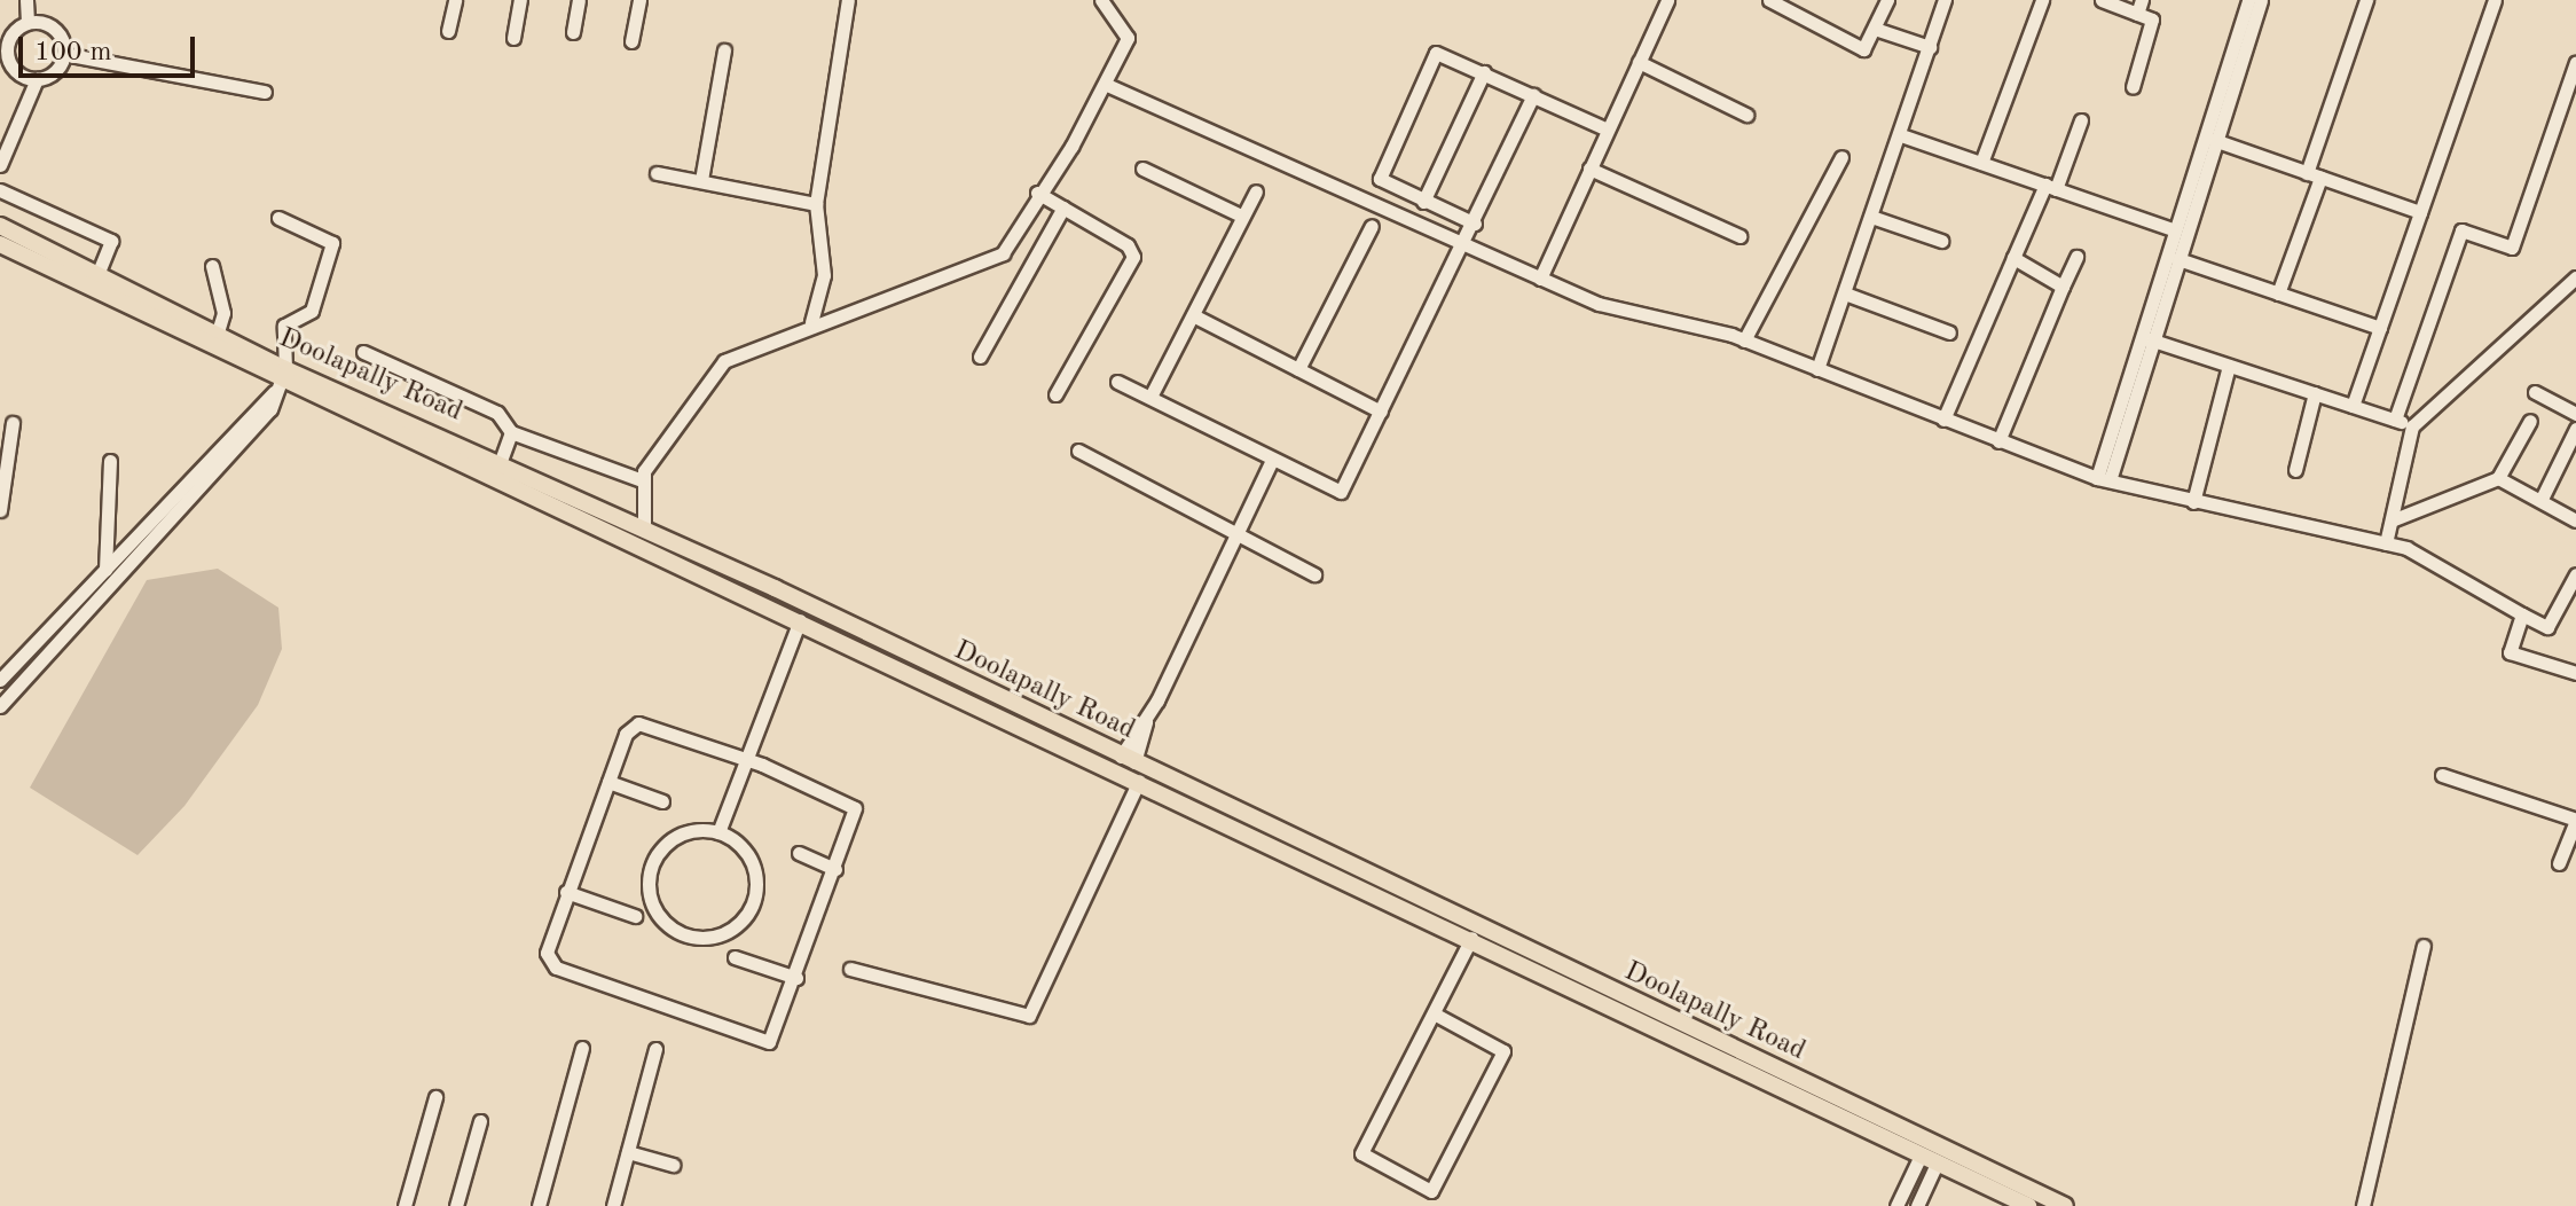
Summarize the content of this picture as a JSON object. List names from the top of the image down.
{
  "streets": {
    "main road": ["Doolapally Road"]
  },
  "scale_bar": "100 m"
}
